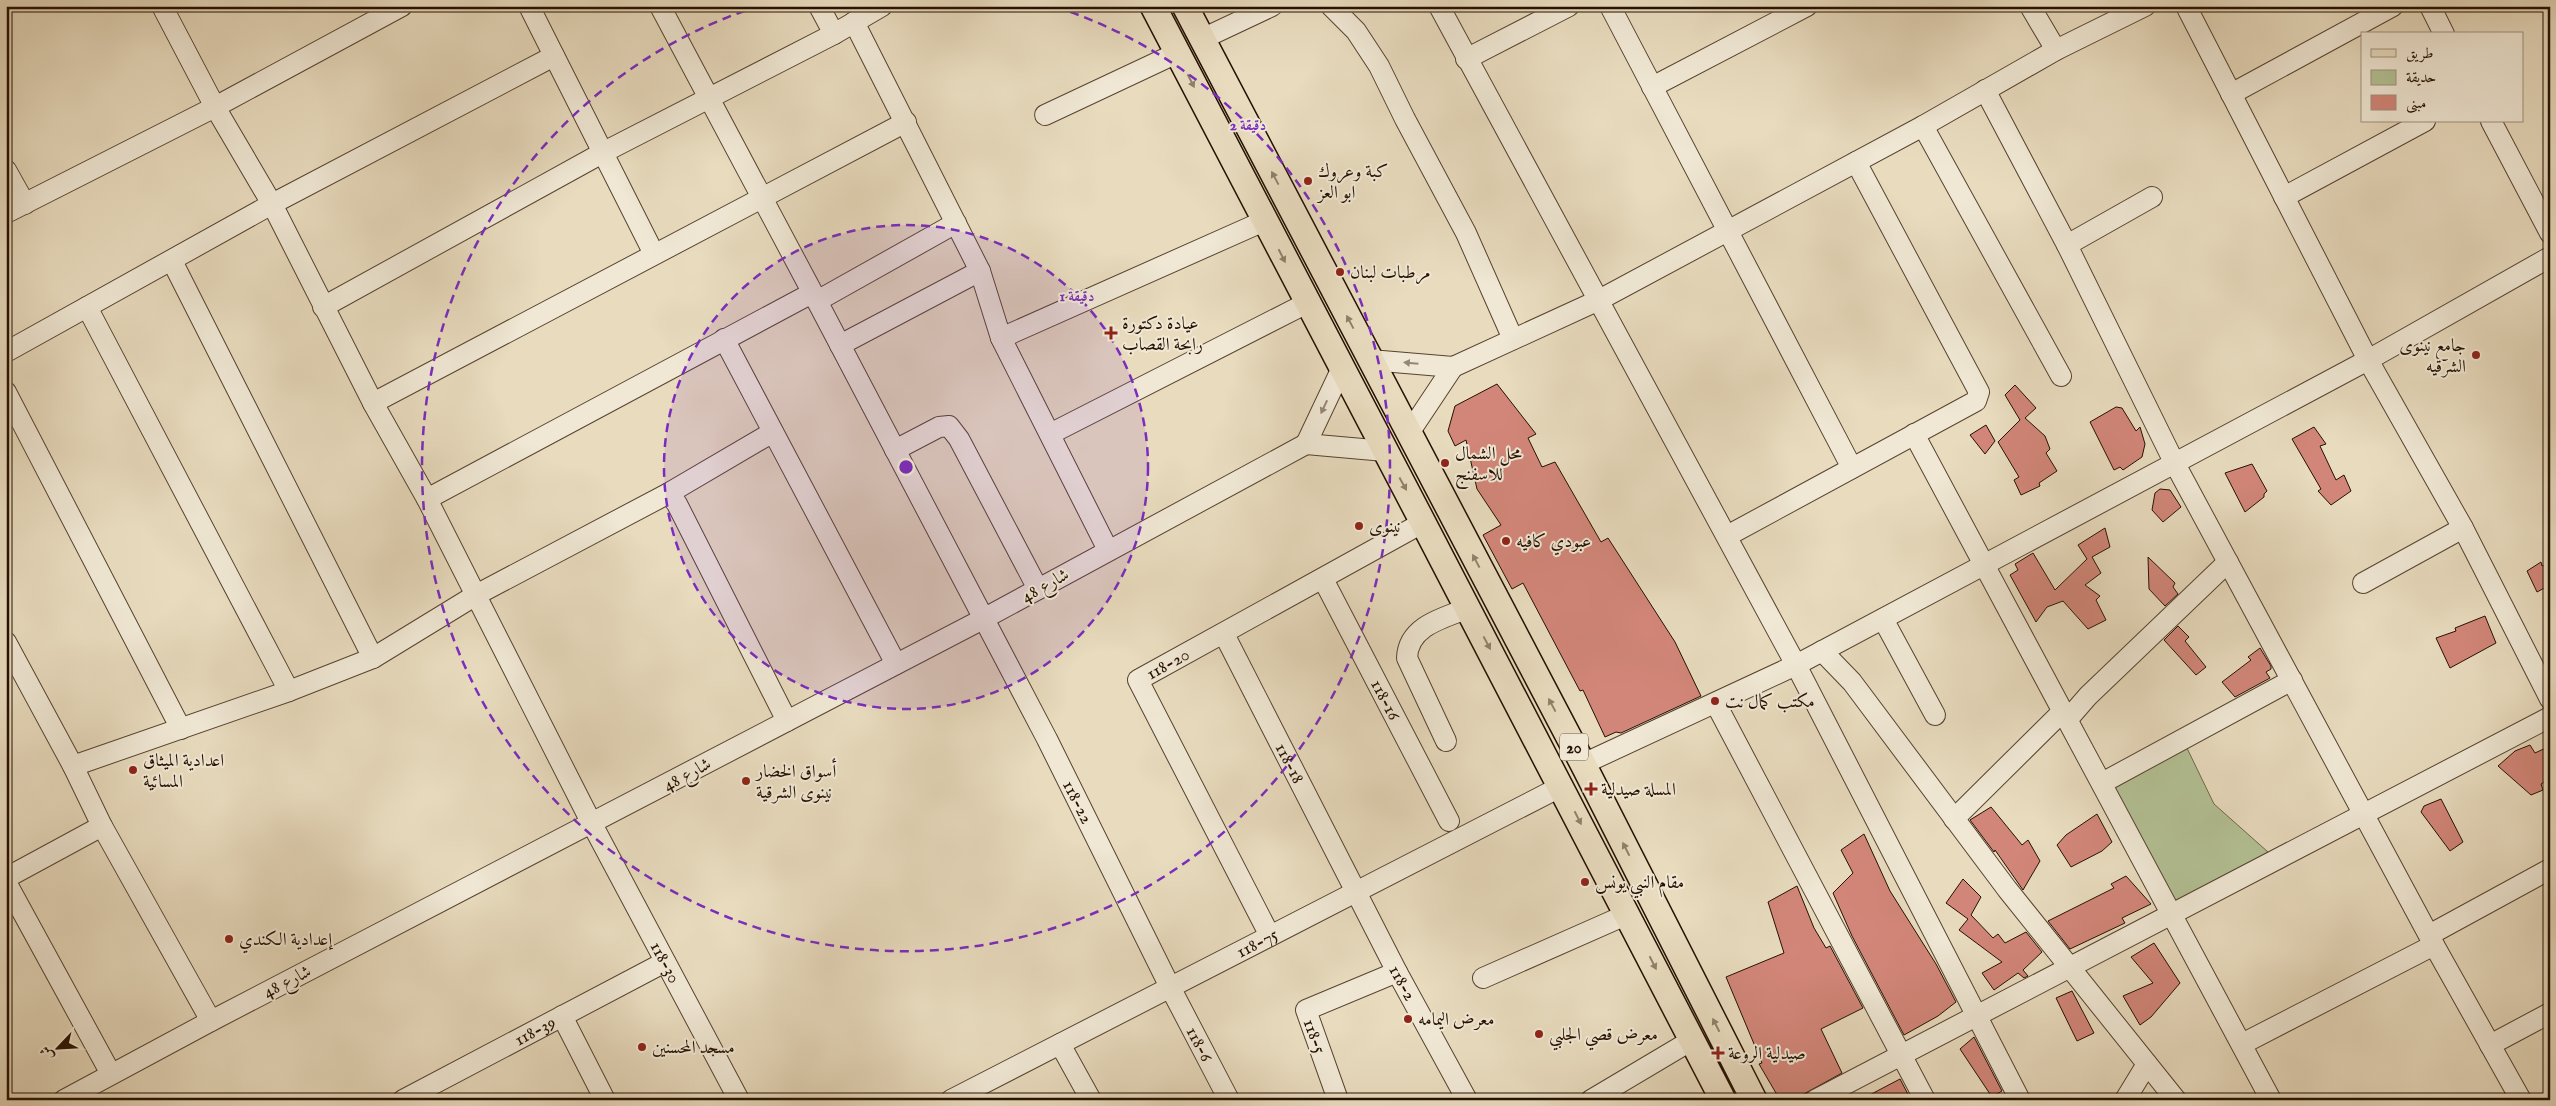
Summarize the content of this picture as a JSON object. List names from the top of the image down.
{
  "streets": {
    "main road": ["20"],
    "street": [
      "شارع 48",
      "118-20",
      "118-16",
      "118-18",
      "118-22",
      "118-75",
      "118-30",
      "118-2",
      "118-39",
      "118-5",
      "118-6"
    ]
  },
  "crossings": [
    ["شارع 48", "118-22"],
    ["شارع 48", "118-30"],
    ["118-20", "118-16"],
    ["118-20", "20"],
    ["118-20", "118-18"],
    ["118-20", "118-75"],
    ["20", "118-75"],
    ["118-18", "118-75"],
    ["118-18", "118-2"],
    ["118-22", "118-75"],
    ["118-22", "118-6"],
    ["118-75", "118-2"],
    ["118-75", "118-6"],
    ["118-30", "118-39"],
    ["118-2", "118-5"]
  ],
  "places": {
    "other": [
      "كبة وعروك ابو العز",
      "مرطبات لبنان",
      "جامع نينوى الشرقيه",
      "محل الشمال للاسفنج",
      "نينوى",
      "عبودي كافيه",
      "مكتب كمال نت",
      "اعدادية الميثاق المسائية",
      "أسواق الخضار نينوى الشرقية",
      "مقام النبي يونس",
      "إعدادية الكندي",
      "معرض اليمامه",
      "معرض قصي الجلبي",
      "مسجد المحسنين"
    ],
    "health": ["عيادة دكتورة رابحة القصاب", "المسلة صيدلية", "صيدلية الروعة"]
  },
  "legend": ["طريق", "حديقة", "مبنى"],
  "north": "bottom left",
  "rings": ["2 دقيقة", "1 دقيقة"]
}
